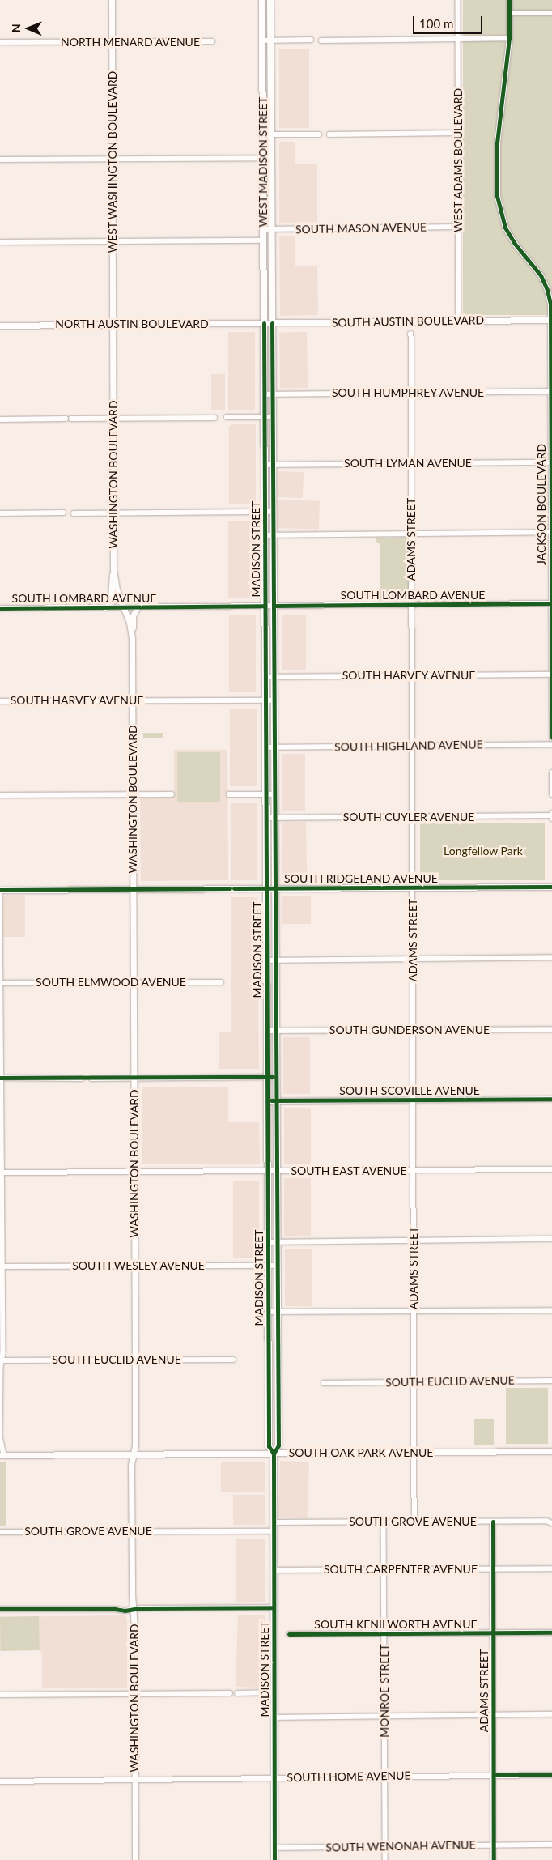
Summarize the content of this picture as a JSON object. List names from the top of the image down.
{
  "streets": {
    "main road": ["WEST MADISON STREET", "MADISON STREET"],
    "street": [
      "NORTH MENARD AVENUE",
      "WEST ADAMS BOULEVARD",
      "WEST WASHINGTON BOULEVARD",
      "SOUTH MASON AVENUE",
      "SOUTH AUSTIN BOULEVARD",
      "NORTH AUSTIN BOULEVARD",
      "SOUTH HUMPHREY AVENUE",
      "SOUTH LYMAN AVENUE",
      "WASHINGTON BOULEVARD",
      "JACKSON BOULEVARD",
      "ADAMS STREET",
      "SOUTH LOMBARD AVENUE",
      "SOUTH HARVEY AVENUE",
      "SOUTH HIGHLAND AVENUE",
      "SOUTH CUYLER AVENUE",
      "SOUTH RIDGELAND AVENUE",
      "SOUTH ELMWOOD AVENUE",
      "SOUTH GUNDERSON AVENUE",
      "SOUTH SCOVILLE AVENUE",
      "SOUTH EAST AVENUE",
      "SOUTH WESLEY AVENUE",
      "SOUTH EUCLID AVENUE",
      "SOUTH OAK PARK AVENUE",
      "SOUTH GROVE AVENUE",
      "SOUTH CARPENTER AVENUE",
      "SOUTH KENILWORTH AVENUE",
      "MONROE STREET",
      "SOUTH HOME AVENUE",
      "SOUTH WENONAH AVENUE"
    ]
  },
  "crossings": [
    ["NORTH MENARD AVENUE", "WEST WASHINGTON BOULEVARD"],
    ["WEST ADAMS BOULEVARD", "SOUTH MASON AVENUE"],
    ["WEST ADAMS BOULEVARD", "SOUTH AUSTIN BOULEVARD"],
    ["WEST WASHINGTON BOULEVARD", "NORTH AUSTIN BOULEVARD"],
    ["WEST WASHINGTON BOULEVARD", "WASHINGTON BOULEVARD"],
    ["WEST MADISON STREET", "SOUTH MASON AVENUE"],
    ["WEST MADISON STREET", "SOUTH AUSTIN BOULEVARD"],
    ["WEST MADISON STREET", "NORTH AUSTIN BOULEVARD"],
    ["WEST MADISON STREET", "MADISON STREET"],
    ["SOUTH AUSTIN BOULEVARD", "NORTH AUSTIN BOULEVARD"],
    ["SOUTH AUSTIN BOULEVARD", "JACKSON BOULEVARD"],
    ["SOUTH AUSTIN BOULEVARD", "MADISON STREET"],
    ["NORTH AUSTIN BOULEVARD", "WASHINGTON BOULEVARD"],
    ["NORTH AUSTIN BOULEVARD", "MADISON STREET"],
    ["SOUTH HUMPHREY AVENUE", "JACKSON BOULEVARD"],
    ["SOUTH HUMPHREY AVENUE", "ADAMS STREET"],
    ["SOUTH HUMPHREY AVENUE", "MADISON STREET"],
    ["SOUTH LYMAN AVENUE", "JACKSON BOULEVARD"],
    ["SOUTH LYMAN AVENUE", "ADAMS STREET"],
    ["SOUTH LYMAN AVENUE", "MADISON STREET"],
    ["WASHINGTON BOULEVARD", "SOUTH LOMBARD AVENUE"],
    ["WASHINGTON BOULEVARD", "SOUTH HARVEY AVENUE"],
    ["WASHINGTON BOULEVARD", "SOUTH RIDGELAND AVENUE"],
    ["WASHINGTON BOULEVARD", "SOUTH ELMWOOD AVENUE"],
    ["WASHINGTON BOULEVARD", "SOUTH EAST AVENUE"],
    ["WASHINGTON BOULEVARD", "SOUTH WESLEY AVENUE"],
    ["WASHINGTON BOULEVARD", "SOUTH EUCLID AVENUE"],
    ["WASHINGTON BOULEVARD", "SOUTH OAK PARK AVENUE"],
    ["WASHINGTON BOULEVARD", "SOUTH GROVE AVENUE"],
    ["WASHINGTON BOULEVARD", "SOUTH HOME AVENUE"],
    ["JACKSON BOULEVARD", "SOUTH LOMBARD AVENUE"],
    ["JACKSON BOULEVARD", "SOUTH HARVEY AVENUE"],
    ["ADAMS STREET", "SOUTH LOMBARD AVENUE"],
    ["ADAMS STREET", "SOUTH HARVEY AVENUE"],
    ["ADAMS STREET", "SOUTH HIGHLAND AVENUE"],
    ["ADAMS STREET", "SOUTH CUYLER AVENUE"],
    ["ADAMS STREET", "SOUTH RIDGELAND AVENUE"],
    ["ADAMS STREET", "SOUTH GUNDERSON AVENUE"],
    ["ADAMS STREET", "SOUTH SCOVILLE AVENUE"],
    ["ADAMS STREET", "SOUTH EAST AVENUE"],
    ["ADAMS STREET", "SOUTH EUCLID AVENUE"],
    ["ADAMS STREET", "SOUTH OAK PARK AVENUE"],
    ["ADAMS STREET", "SOUTH GROVE AVENUE"],
    ["ADAMS STREET", "SOUTH CARPENTER AVENUE"],
    ["ADAMS STREET", "SOUTH KENILWORTH AVENUE"],
    ["ADAMS STREET", "SOUTH HOME AVENUE"],
    ["ADAMS STREET", "SOUTH WENONAH AVENUE"],
    ["MADISON STREET", "SOUTH LOMBARD AVENUE"],
    ["MADISON STREET", "SOUTH HARVEY AVENUE"],
    ["MADISON STREET", "SOUTH HIGHLAND AVENUE"],
    ["MADISON STREET", "SOUTH CUYLER AVENUE"],
    ["MADISON STREET", "SOUTH RIDGELAND AVENUE"],
    ["MADISON STREET", "SOUTH GUNDERSON AVENUE"],
    ["MADISON STREET", "SOUTH SCOVILLE AVENUE"],
    ["MADISON STREET", "SOUTH EAST AVENUE"],
    ["MADISON STREET", "SOUTH WESLEY AVENUE"],
    ["MADISON STREET", "SOUTH OAK PARK AVENUE"],
    ["MADISON STREET", "SOUTH GROVE AVENUE"],
    ["MADISON STREET", "SOUTH CARPENTER AVENUE"],
    ["MADISON STREET", "SOUTH HOME AVENUE"],
    ["MADISON STREET", "SOUTH WENONAH AVENUE"],
    ["SOUTH GROVE AVENUE", "MONROE STREET"],
    ["SOUTH CARPENTER AVENUE", "MONROE STREET"],
    ["SOUTH KENILWORTH AVENUE", "MONROE STREET"],
    ["MONROE STREET", "SOUTH HOME AVENUE"],
    ["MONROE STREET", "SOUTH WENONAH AVENUE"]
  ],
  "parks": ["Longfellow Park"],
  "scale_bar": "100 m",
  "north": "left"
}
